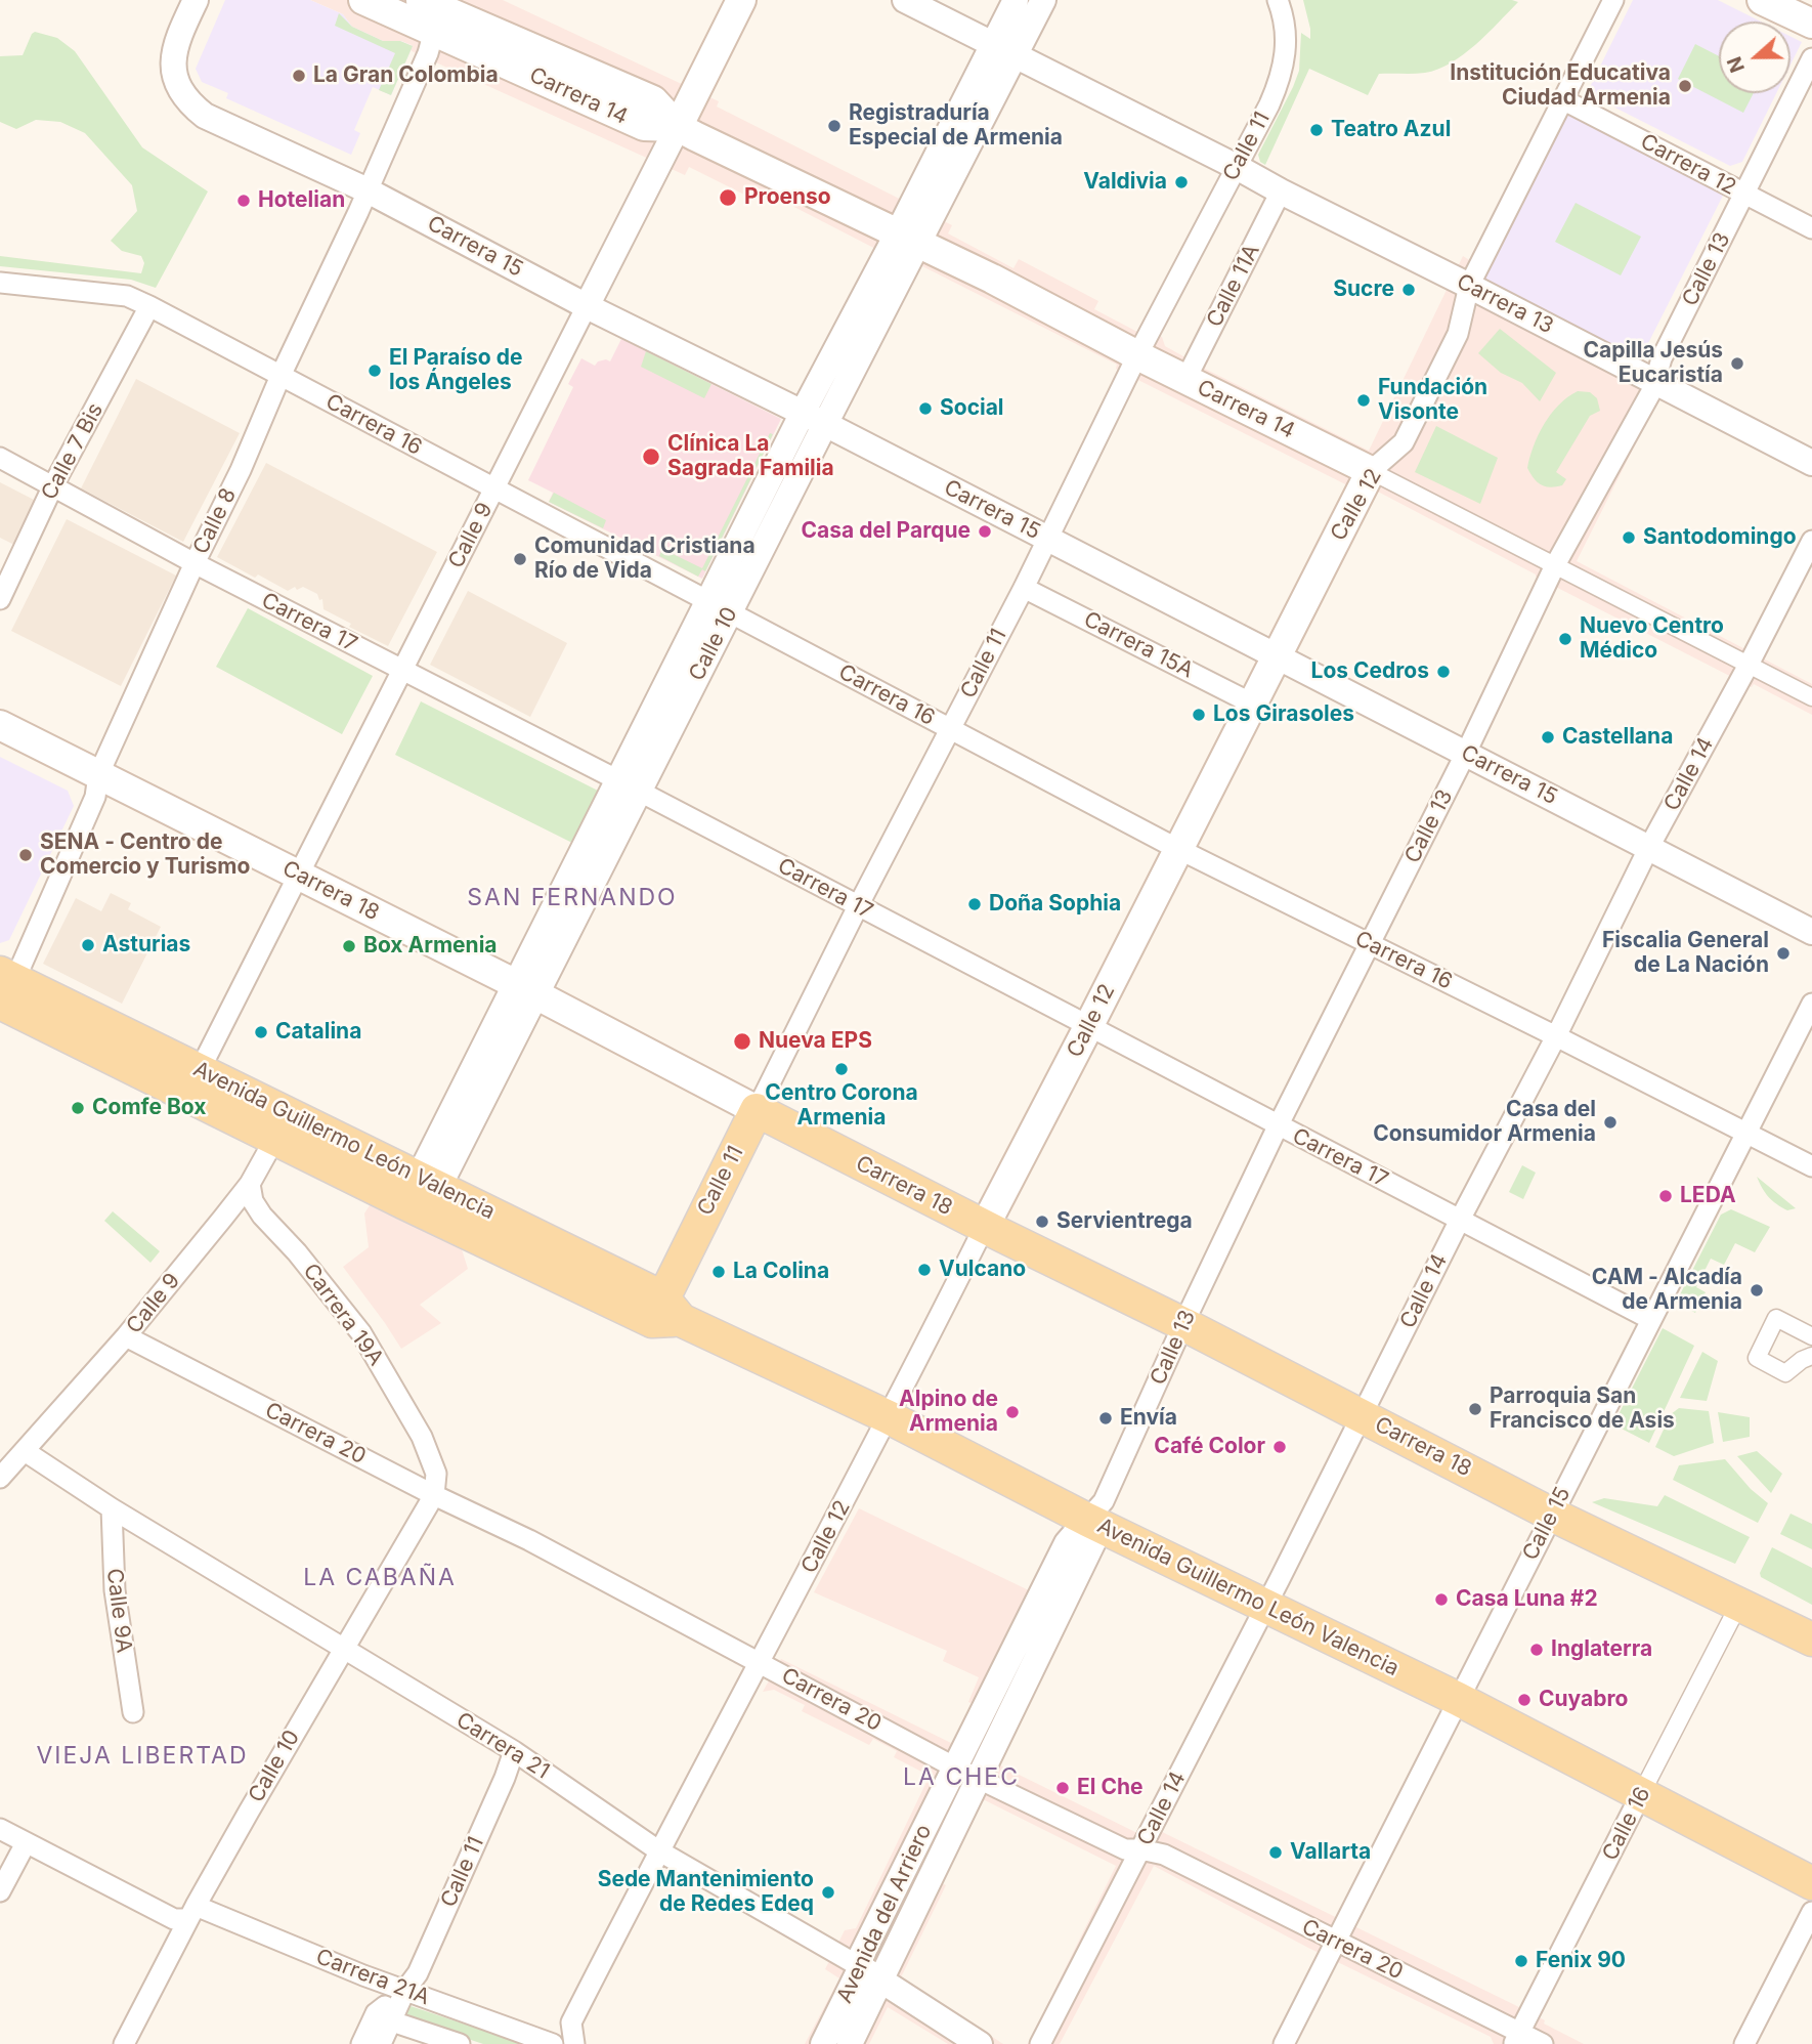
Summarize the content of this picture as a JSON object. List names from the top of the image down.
{
  "streets": {
    "main road": [
      "Carrera 14",
      "Calle 11",
      "Calle 12",
      "Calle 9",
      "Carrera 18",
      "Avenida Guillermo León Valencia"
    ],
    "street": [
      "Carrera 12",
      "Carrera 15",
      "Calle 13",
      "Calle 11A",
      "Carrera 13",
      "Carrera 16",
      "Calle 7 Bis",
      "Calle 8",
      "Carrera 17",
      "Calle 10",
      "Carrera 15A",
      "Calle 14",
      "Carrera 19A",
      "Carrera 20",
      "Calle 15",
      "Calle 9A",
      "Carrera 21",
      "Calle 16",
      "Avenida del Arriero",
      "Carrera 21A"
    ]
  },
  "crossings": [
    ["Carrera 14", "Calle 11"],
    ["Carrera 14", "Calle 13"],
    ["Carrera 14", "Calle 11A"],
    ["Carrera 14", "Calle 12"],
    ["Carrera 14", "Calle 8"],
    ["Carrera 14", "Calle 9"],
    ["Carrera 14", "Calle 10"],
    ["Carrera 14", "Calle 14"],
    ["Calle 11", "Carrera 15"],
    ["Calle 11", "Carrera 13"],
    ["Calle 11", "Carrera 16"],
    ["Calle 11", "Carrera 17"],
    ["Calle 11", "Carrera 15A"],
    ["Calle 11", "Carrera 18"],
    ["Calle 11", "Avenida Guillermo León Valencia"],
    ["Calle 11", "Carrera 21"],
    ["Calle 11", "Carrera 21A"],
    ["Carrera 12", "Calle 13"],
    ["Carrera 12", "Calle 12"],
    ["Carrera 15", "Calle 13"],
    ["Carrera 15", "Calle 12"],
    ["Carrera 15", "Calle 8"],
    ["Carrera 15", "Calle 9"],
    ["Carrera 15", "Calle 10"],
    ["Carrera 15", "Calle 14"],
    ["Calle 13", "Carrera 13"],
    ["Calle 13", "Carrera 16"],
    ["Calle 13", "Carrera 17"],
    ["Calle 13", "Carrera 18"],
    ["Calle 13", "Avenida Guillermo León Valencia"],
    ["Calle 13", "Avenida del Arriero"],
    ["Calle 11A", "Carrera 13"],
    ["Carrera 13", "Calle 12"],
    ["Carrera 13", "Calle 10"],
    ["Carrera 16", "Calle 7 Bis"],
    ["Carrera 16", "Calle 12"],
    ["Carrera 16", "Calle 8"],
    ["Carrera 16", "Calle 9"],
    ["Carrera 16", "Calle 10"],
    ["Carrera 16", "Calle 14"],
    ["Carrera 16", "Calle 15"],
    ["Calle 7 Bis", "Carrera 17"],
    ["Calle 12", "Carrera 17"],
    ["Calle 12", "Carrera 15A"],
    ["Calle 12", "Carrera 18"],
    ["Calle 12", "Avenida Guillermo León Valencia"],
    ["Calle 12", "Carrera 20"],
    ["Calle 12", "Carrera 21"],
    ["Calle 8", "Carrera 17"],
    ["Calle 8", "Carrera 18"],
    ["Calle 8", "Avenida Guillermo León Valencia"],
    ["Calle 9", "Carrera 17"],
    ["Calle 9", "Carrera 18"],
    ["Calle 9", "Avenida Guillermo León Valencia"],
    ["Calle 9", "Carrera 19A"],
    ["Calle 9", "Carrera 20"],
    ["Calle 9", "Carrera 21"],
    ["Carrera 17", "Calle 10"],
    ["Carrera 17", "Calle 14"],
    ["Carrera 17", "Calle 15"],
    ["Calle 10", "Carrera 18"],
    ["Calle 10", "Avenida Guillermo León Valencia"],
    ["Calle 10", "Carrera 19A"],
    ["Calle 10", "Carrera 20"],
    ["Calle 10", "Carrera 21"],
    ["Calle 10", "Carrera 21A"],
    ["Calle 14", "Carrera 18"],
    ["Calle 14", "Avenida Guillermo León Valencia"],
    ["Calle 14", "Carrera 20"],
    ["Carrera 18", "Calle 15"],
    ["Carrera 18", "Calle 16"],
    ["Avenida Guillermo León Valencia", "Calle 15"],
    ["Avenida Guillermo León Valencia", "Calle 16"],
    ["Avenida Guillermo León Valencia", "Avenida del Arriero"],
    ["Carrera 19A", "Carrera 20"],
    ["Carrera 20", "Calle 15"],
    ["Carrera 20", "Calle 16"],
    ["Carrera 20", "Avenida del Arriero"],
    ["Calle 9A", "Carrera 21"],
    ["Carrera 21", "Avenida del Arriero"]
  ],
  "districts": [
    "SAN FERNANDO",
    "LA CABAÑA",
    "VIEJA LIBERTAD",
    "LA CHEC"
  ],
  "places": [
    "La Gran Colombia",
    "Institución Educativa Ciudad Armenia",
    "Registraduría Especial de Armenia",
    "Teatro Azul",
    "Valdivia",
    "Proenso",
    "Hotelian",
    "Sucre",
    "Capilla Jesús Eucaristía",
    "El Paraíso de los Ángeles",
    "Fundación Visonte",
    "Social",
    "Clínica La Sagrada Familia",
    "Casa del Parque",
    "Santodomingo",
    "Comunidad Cristiana Río de Vida",
    "Nuevo Centro Médico",
    "Los Cedros",
    "Los Girasoles",
    "Castellana",
    "SENA - Centro de Comercio y Turismo",
    "Doña Sophia",
    "Asturias",
    "Box Armenia",
    "Fiscalia General de La Nación",
    "Catalina",
    "Nueva EPS",
    "Centro Corona Armenia",
    "Comfe Box",
    "Casa del Consumidor Armenia",
    "LEDA",
    "Servientrega",
    "Vulcano",
    "La Colina",
    "CAM - Alcadía de Armenia",
    "Parroquia San Francisco de Asis",
    "Alpino de Armenia",
    "Envía",
    "Café Color",
    "Casa Luna #2",
    "Inglaterra",
    "Cuyabro",
    "El Che",
    "Vallarta",
    "Sede Mantenimiento de Redes Edeq",
    "Fenix 90"
  ],
  "north": "left"
}
